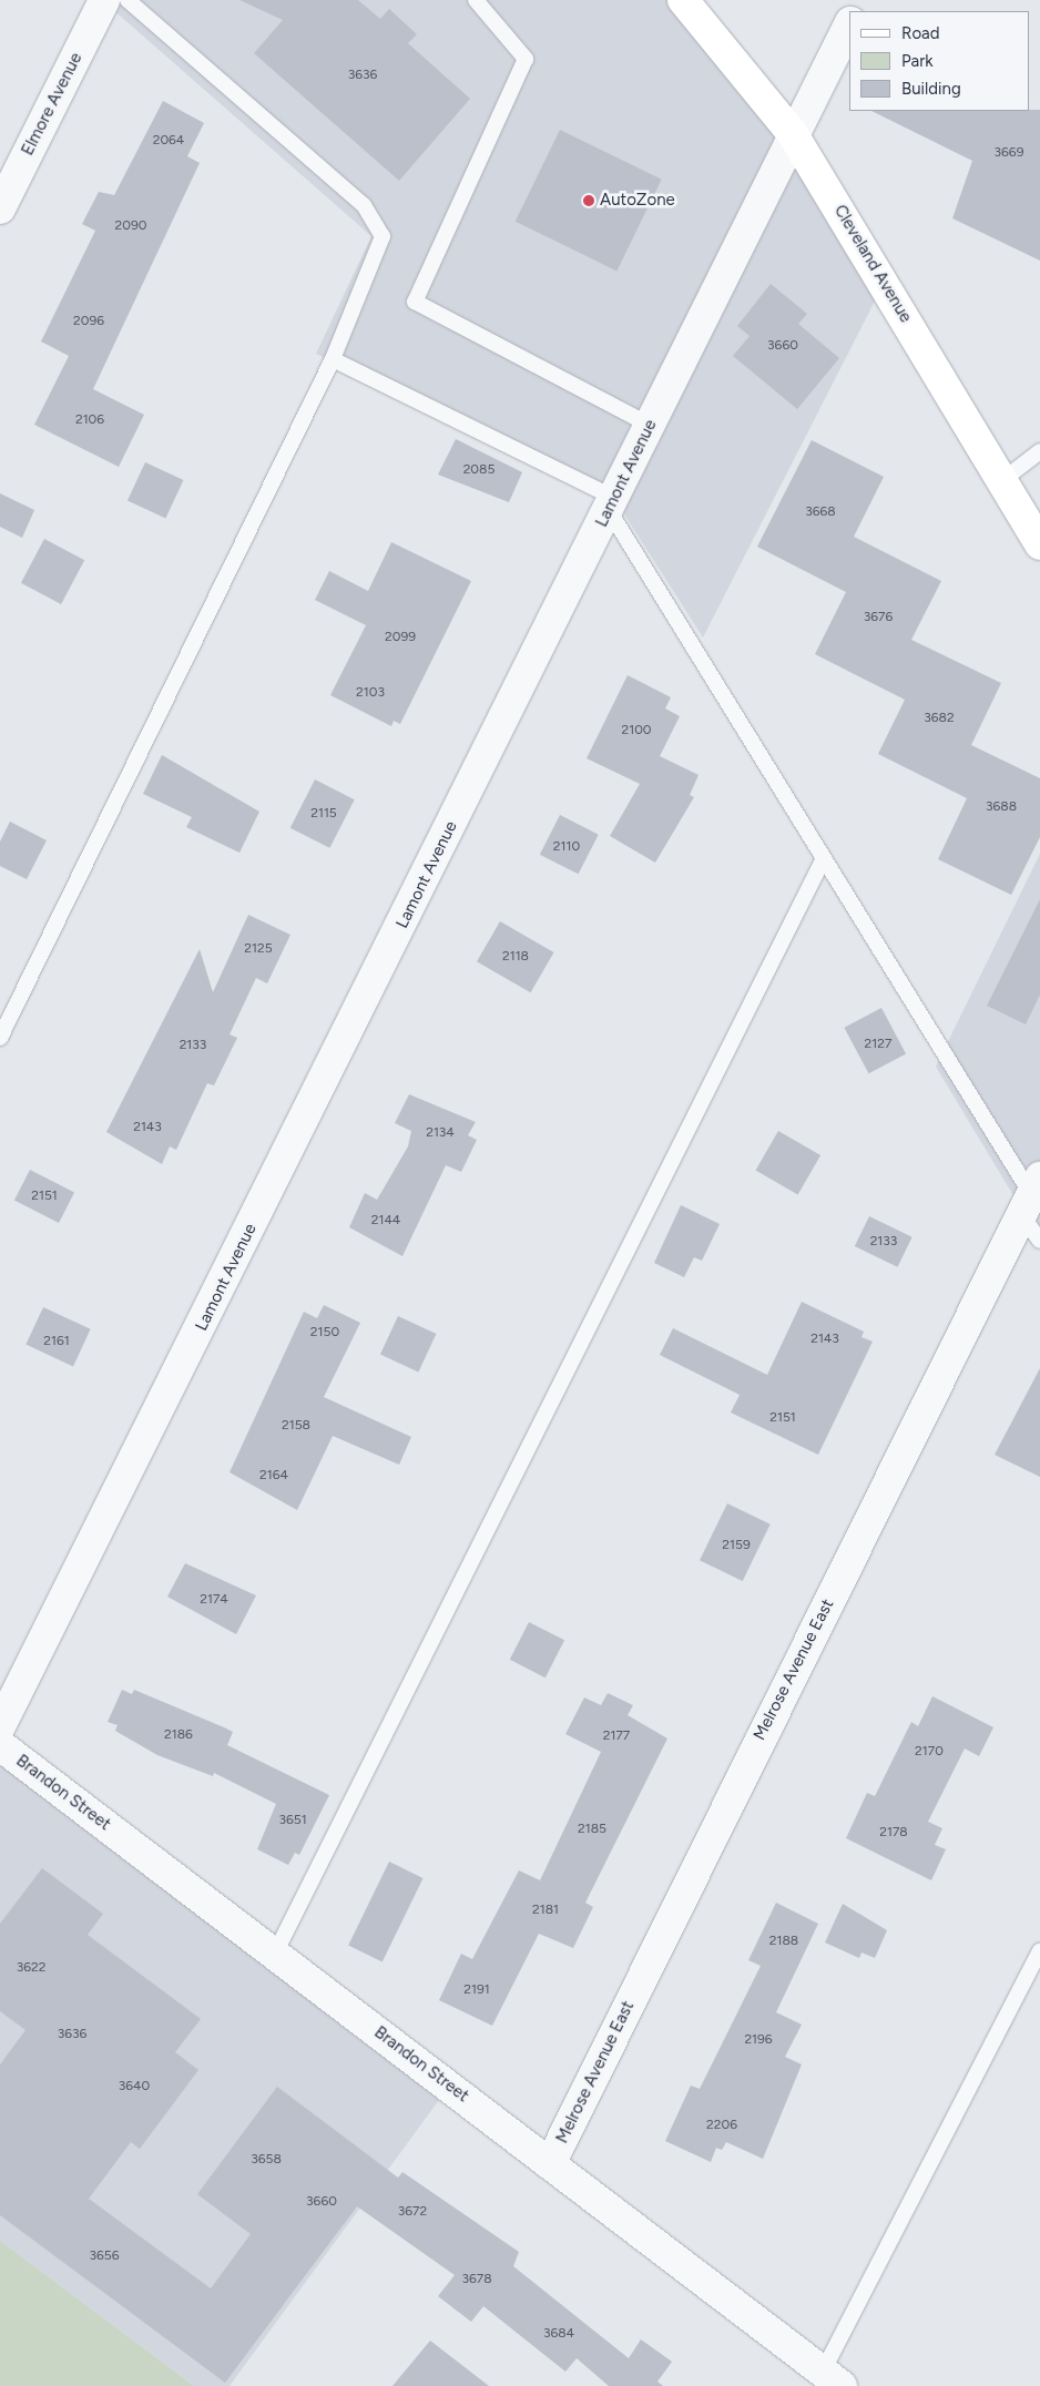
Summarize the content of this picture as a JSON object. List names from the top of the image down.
{
  "streets": {
    "main road": ["Cleveland Avenue"],
    "street": [
      "Elmore Avenue",
      "Lamont Avenue",
      "Melrose Avenue East",
      "Brandon Street"
    ]
  },
  "crossings": [
    ["Cleveland Avenue", "Lamont Avenue"],
    ["Melrose Avenue East", "Brandon Street"]
  ],
  "places": ["AutoZone"],
  "house_numbers": [
    "3636",
    "2064",
    "3669",
    "2090",
    "2096",
    "3660",
    "2106",
    "2085",
    "3668",
    "3676",
    "2099",
    "2103",
    "3682",
    "2100",
    "3688",
    "2115",
    "2110",
    "2125",
    "2118",
    "2127",
    "2133",
    "2143",
    "2134",
    "2151",
    "2144",
    "2133",
    "2150",
    "2143",
    "2161",
    "2151",
    "2158",
    "2164",
    "2159",
    "2174",
    "2186",
    "2177",
    "2170",
    "3651",
    "2185",
    "2178",
    "2181",
    "2188",
    "3622",
    "2191",
    "3636",
    "2196",
    "3640",
    "2206",
    "3658",
    "3660",
    "3672",
    "3656",
    "3678",
    "3684"
  ],
  "legend": ["Road", "Park", "Building"]
}
